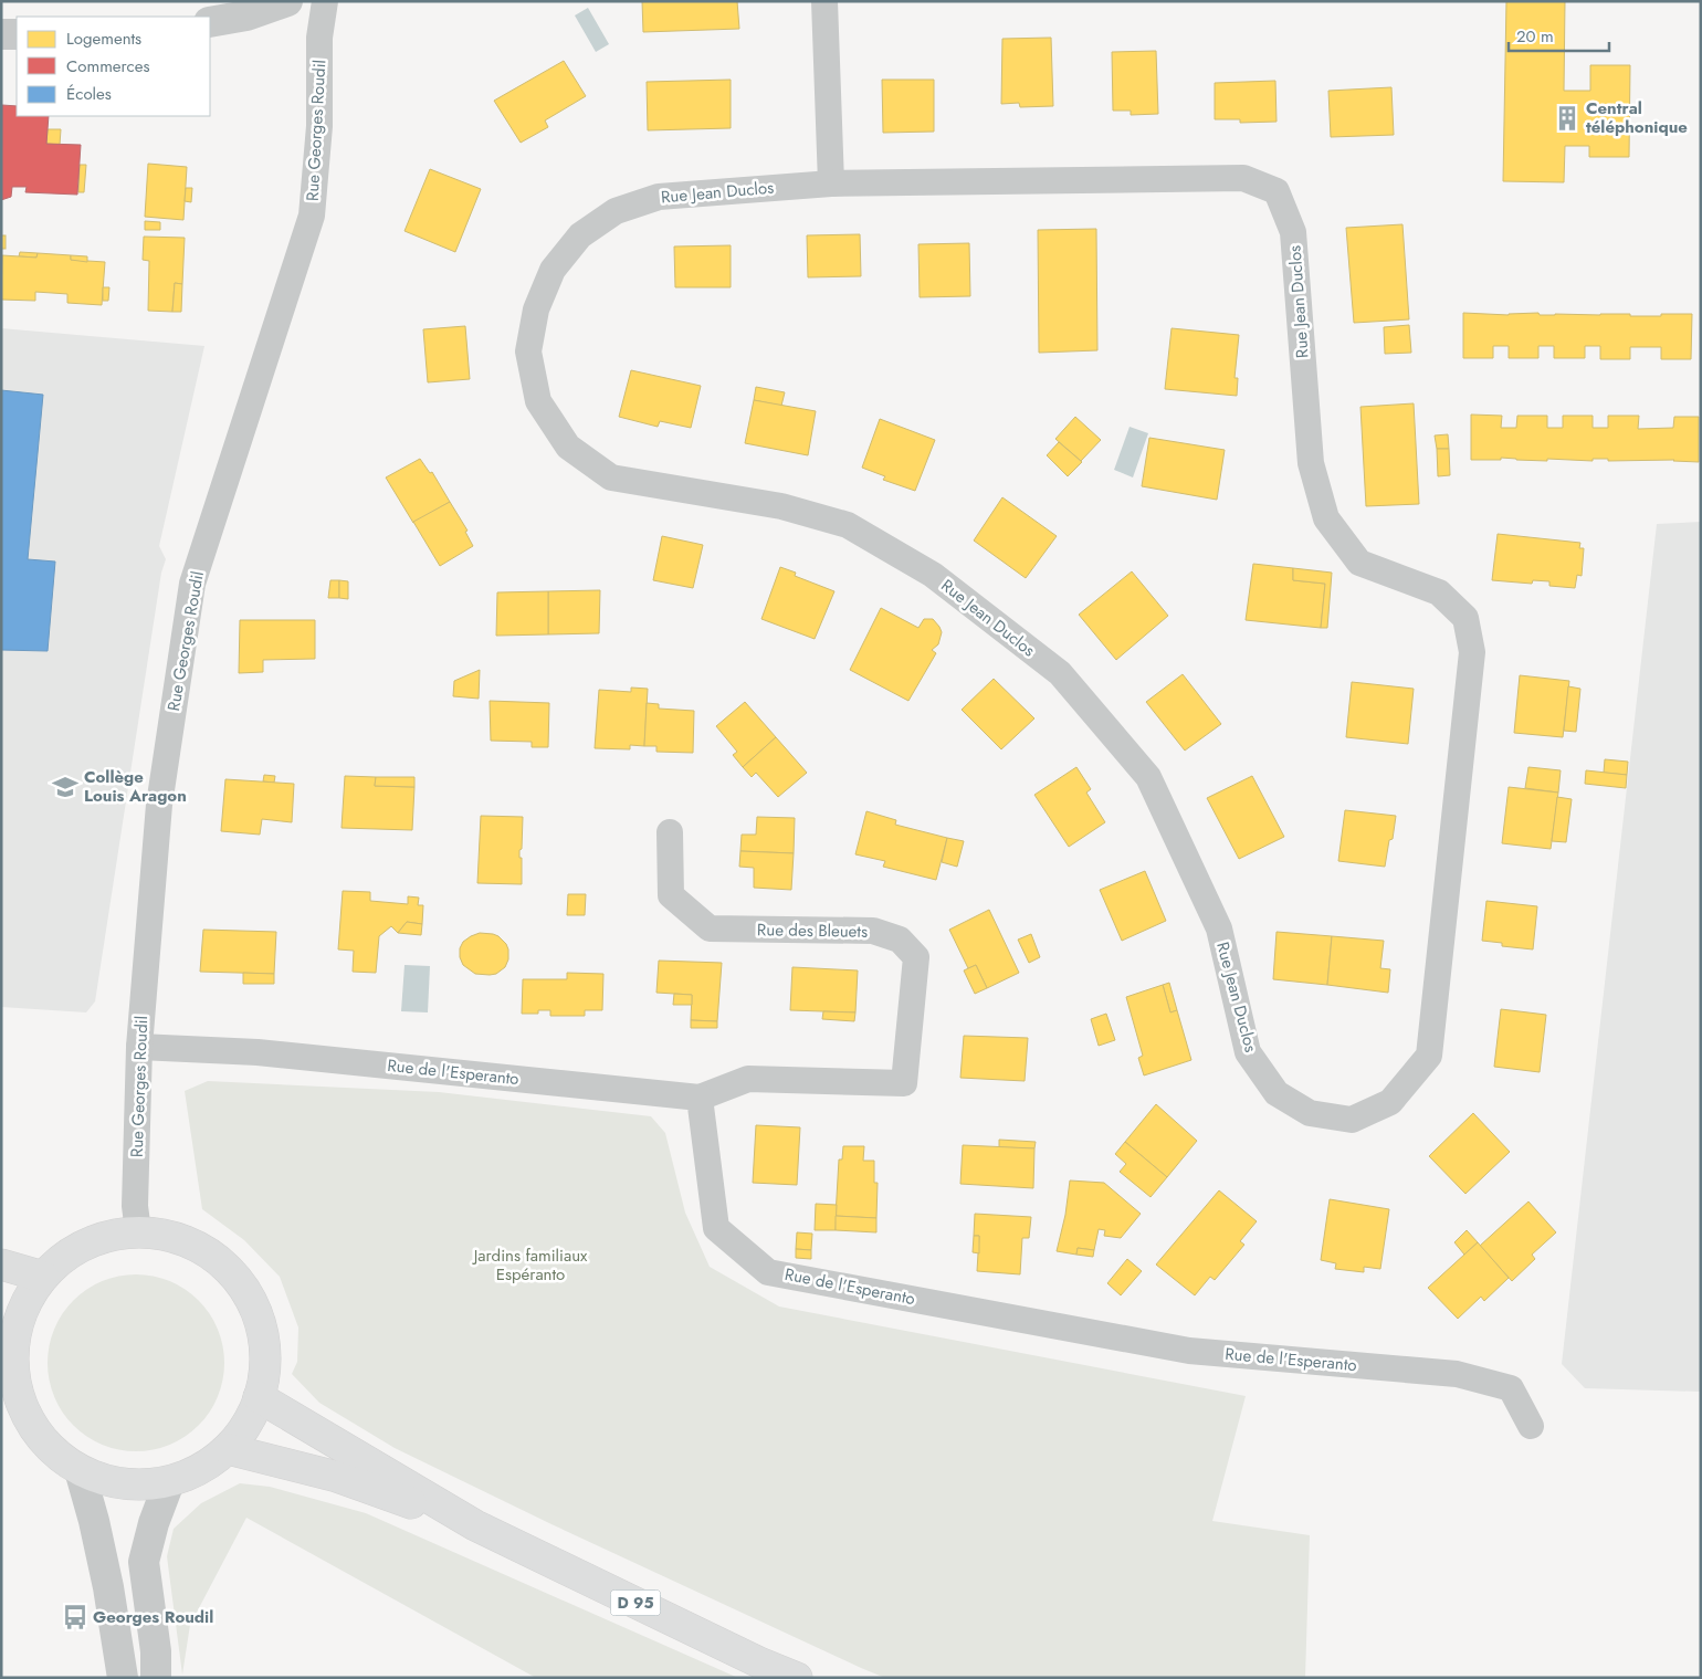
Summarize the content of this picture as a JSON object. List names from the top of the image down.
{
  "streets": {
    "main road": ["D 95"],
    "street": [
      "Rue Georges Roudil",
      "Rue Jean Duclos",
      "Rue des Bleuets",
      "Rue de l'Esperanto"
    ]
  },
  "crossings": [
    ["Rue Georges Roudil", "Rue de l'Esperanto"],
    ["Rue des Bleuets", "Rue de l'Esperanto"]
  ],
  "parks": ["Jardins familiaux Espéranto"],
  "places": {
    "building": ["Central téléphonique"],
    "school or university": ["Collège Louis Aragon"],
    "bus stop": ["Georges Roudil"]
  },
  "legend": ["Logements", "Commerces", "Écoles"],
  "scale_bar": "20 m"
}
